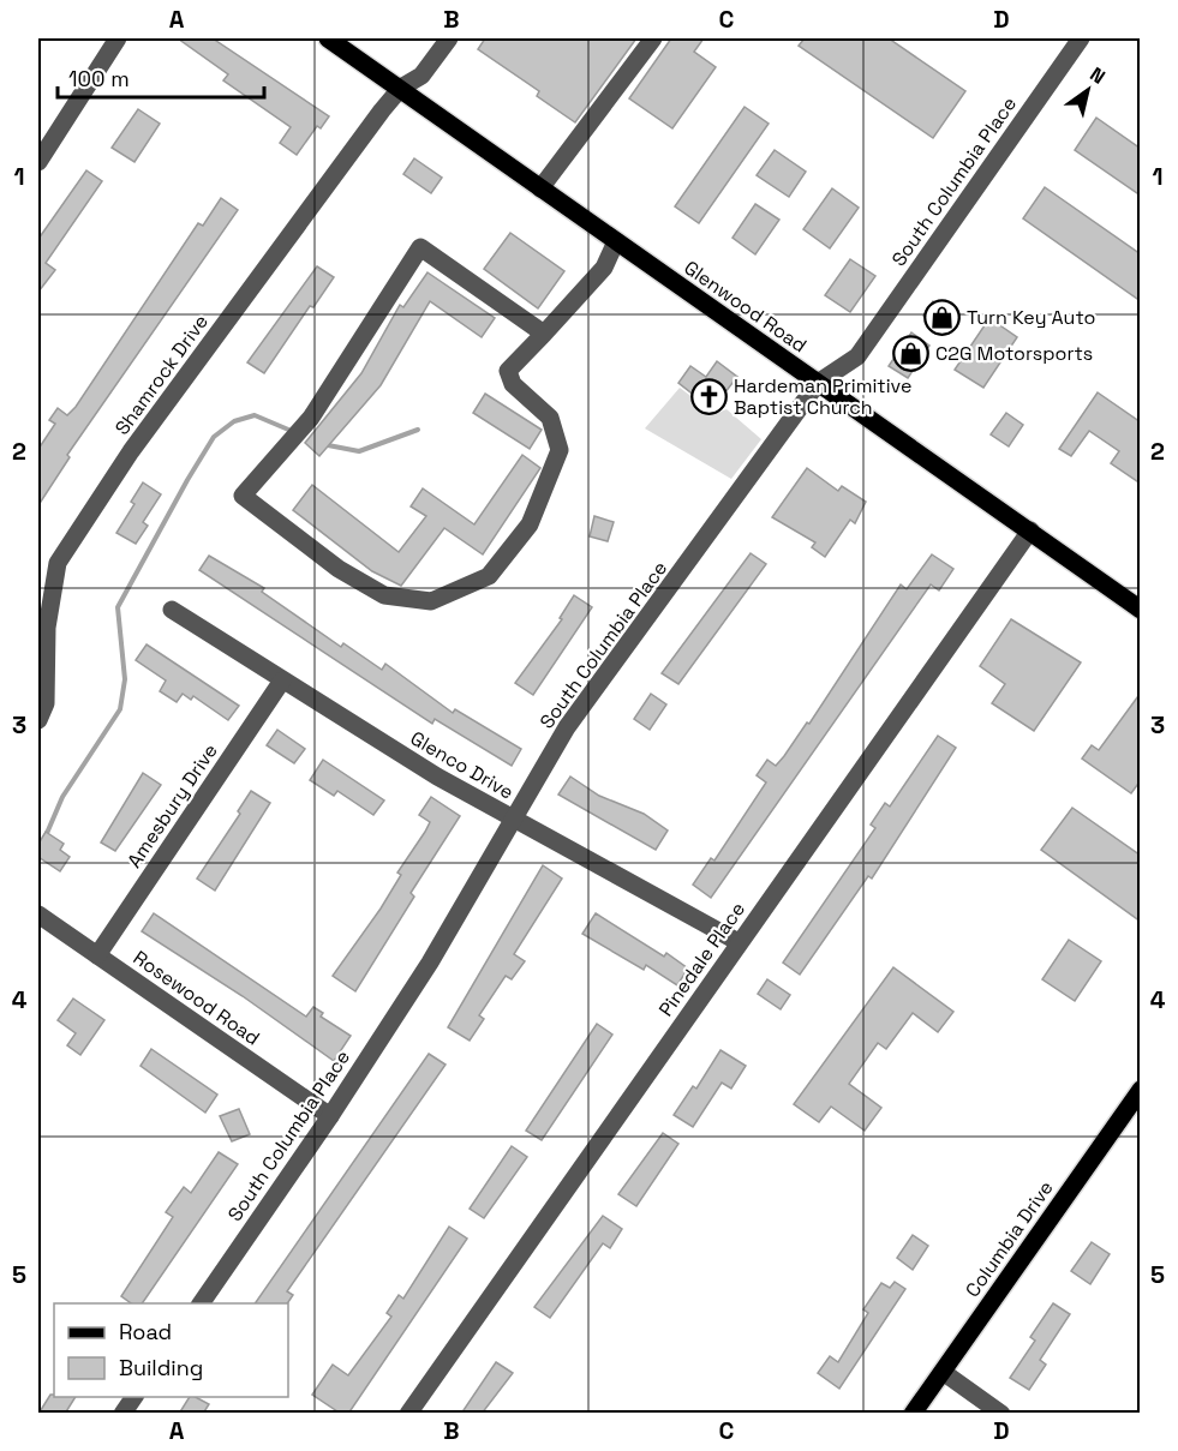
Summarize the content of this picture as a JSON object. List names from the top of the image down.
{
  "streets": {
    "main road": ["Glenwood Road", "Columbia Drive"],
    "street": [
      "South Columbia Place",
      "Shamrock Drive",
      "Glenco Drive",
      "Amesbury Drive",
      "Pinedale Place",
      "Rosewood Road"
    ]
  },
  "crossings": [
    ["South Columbia Place", "Glenwood Road"],
    ["South Columbia Place", "Glenco Drive"],
    ["South Columbia Place", "Rosewood Road"],
    ["Glenwood Road", "Shamrock Drive"],
    ["Glenwood Road", "Pinedale Place"],
    ["Glenco Drive", "Amesbury Drive"],
    ["Glenco Drive", "Pinedale Place"],
    ["Amesbury Drive", "Rosewood Road"]
  ],
  "places": {
    "shop": ["Turn Key Auto", "C2G Motorsports"],
    "church": ["Hardeman Primitive Baptist Church"]
  },
  "legend": ["Road", "Building"],
  "scale_bar": "100 m",
  "north": "top right",
  "grid": {
    "columns": [
      "A",
      "B",
      "C",
      "D"
    ],
    "rows": [
      "1",
      "2",
      "3",
      "4",
      "5"
    ]
  }
}
